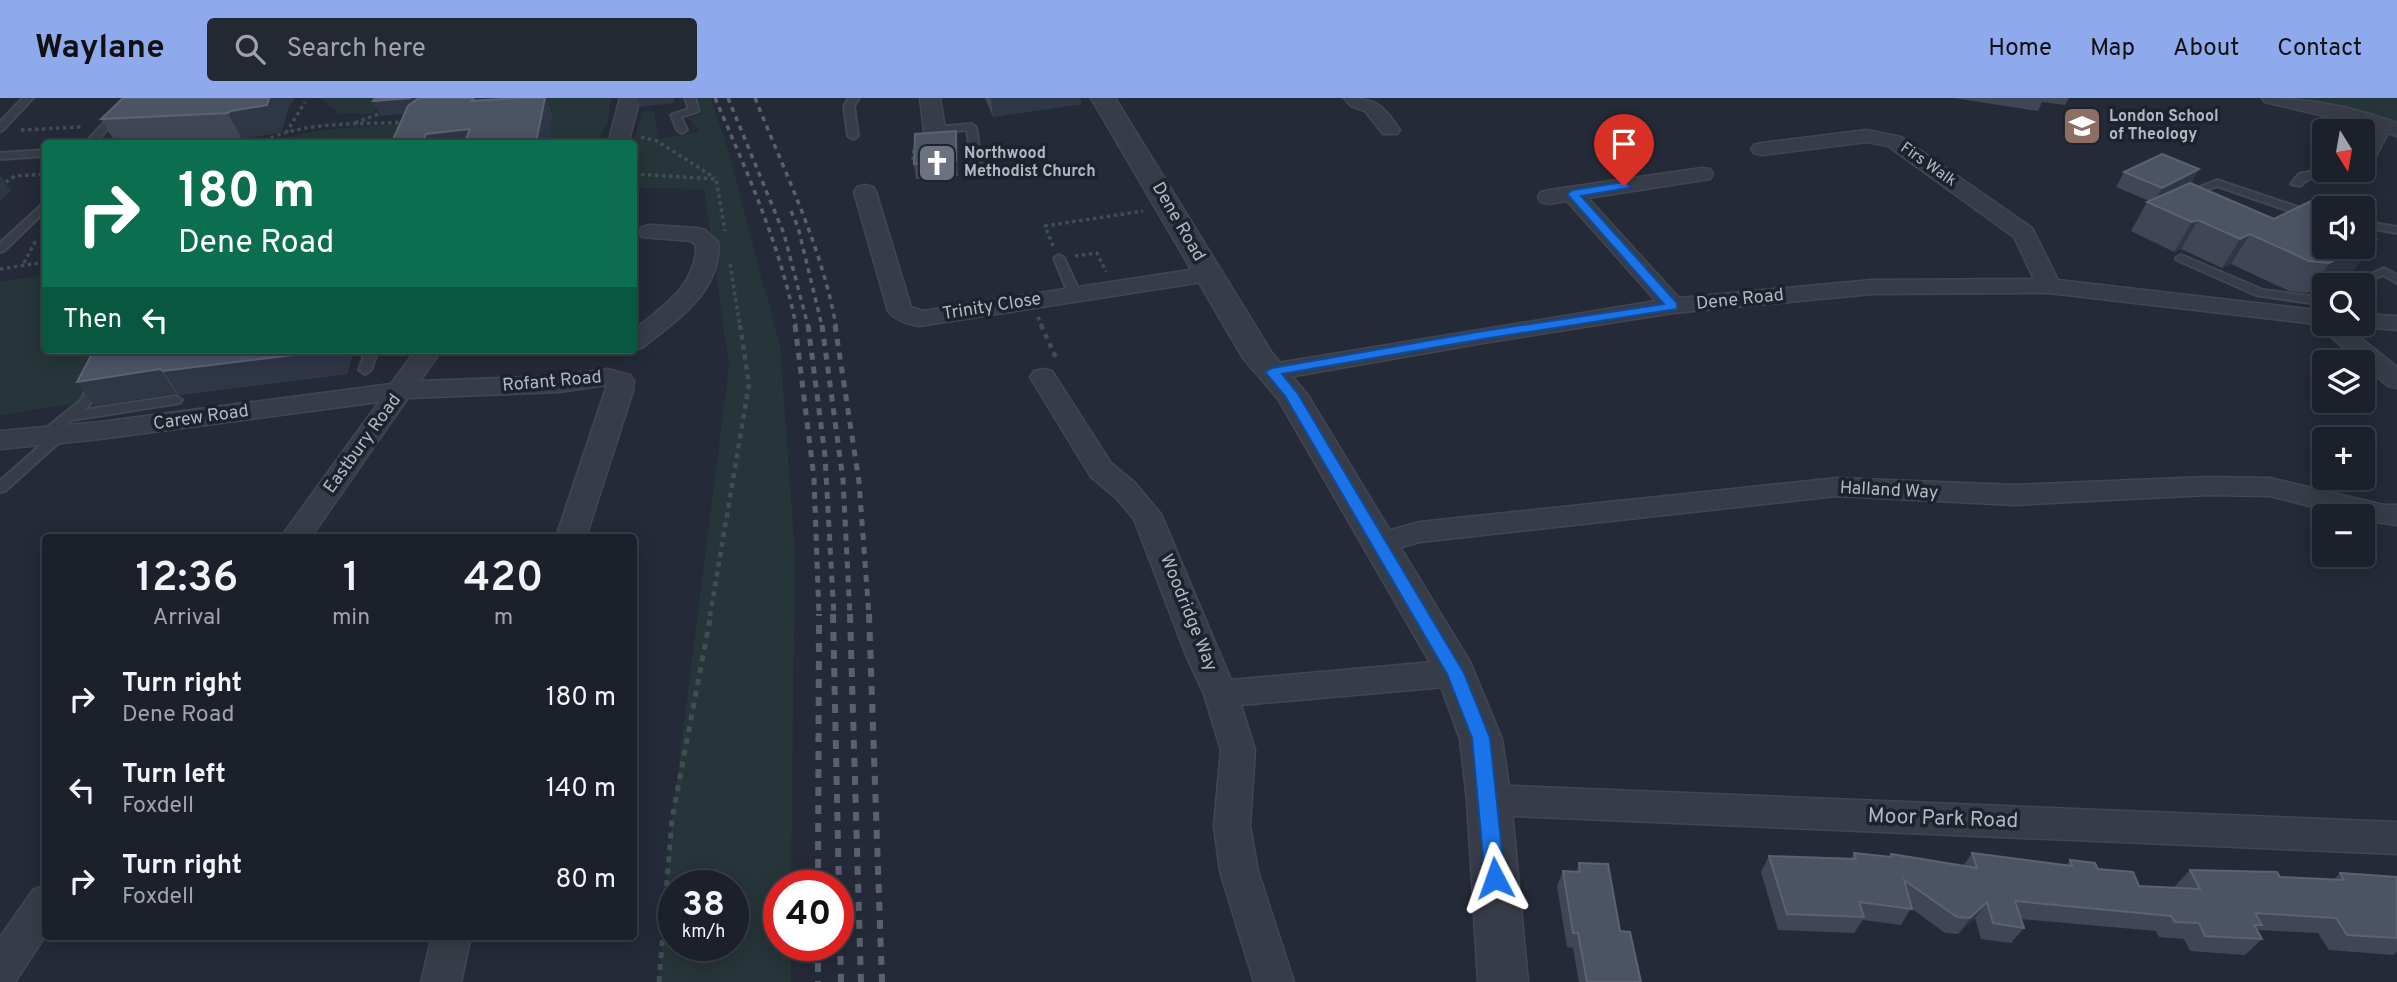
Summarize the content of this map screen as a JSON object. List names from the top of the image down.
{
  "streets": {
    "street": [
      "Firs Walk",
      "Dene Road",
      "Trinity Close",
      "Rofant Road",
      "Carew Road",
      "Eastbury Road",
      "Halland Way",
      "Woodridge Way",
      "Moor Park Road"
    ]
  },
  "crossings": [
    ["Firs Walk", "Dene Road"],
    ["Dene Road", "Trinity Close"],
    ["Rofant Road", "Carew Road"],
    ["Rofant Road", "Eastbury Road"],
    ["Carew Road", "Eastbury Road"]
  ],
  "places": {
    "school or university": ["London School of Theology"],
    "church": ["Northwood Methodist Church"]
  },
  "north": "bottom",
  "page": {
    "header": "Waylane",
    "search": "Search here",
    "nav": [
      "Home",
      "Map",
      "About",
      "Contact"
    ],
    "map_buttons": ["+", "−"],
    "turn": ["180 m", "Dene Road"],
    "then": "Then",
    "eta": [
      "12:36",
      "Arrival",
      "1",
      "min",
      "420",
      "m"
    ],
    "list": [
      {
        "name": "Turn right",
        "note": "Dene Road",
        "value": "180 m"
      },
      {
        "name": "Turn left",
        "note": "Foxdell",
        "value": "140 m"
      },
      {
        "name": "Turn right",
        "note": "Foxdell",
        "value": "80 m"
      }
    ],
    "speed": "38 km/h",
    "limit": "40"
  }
}
